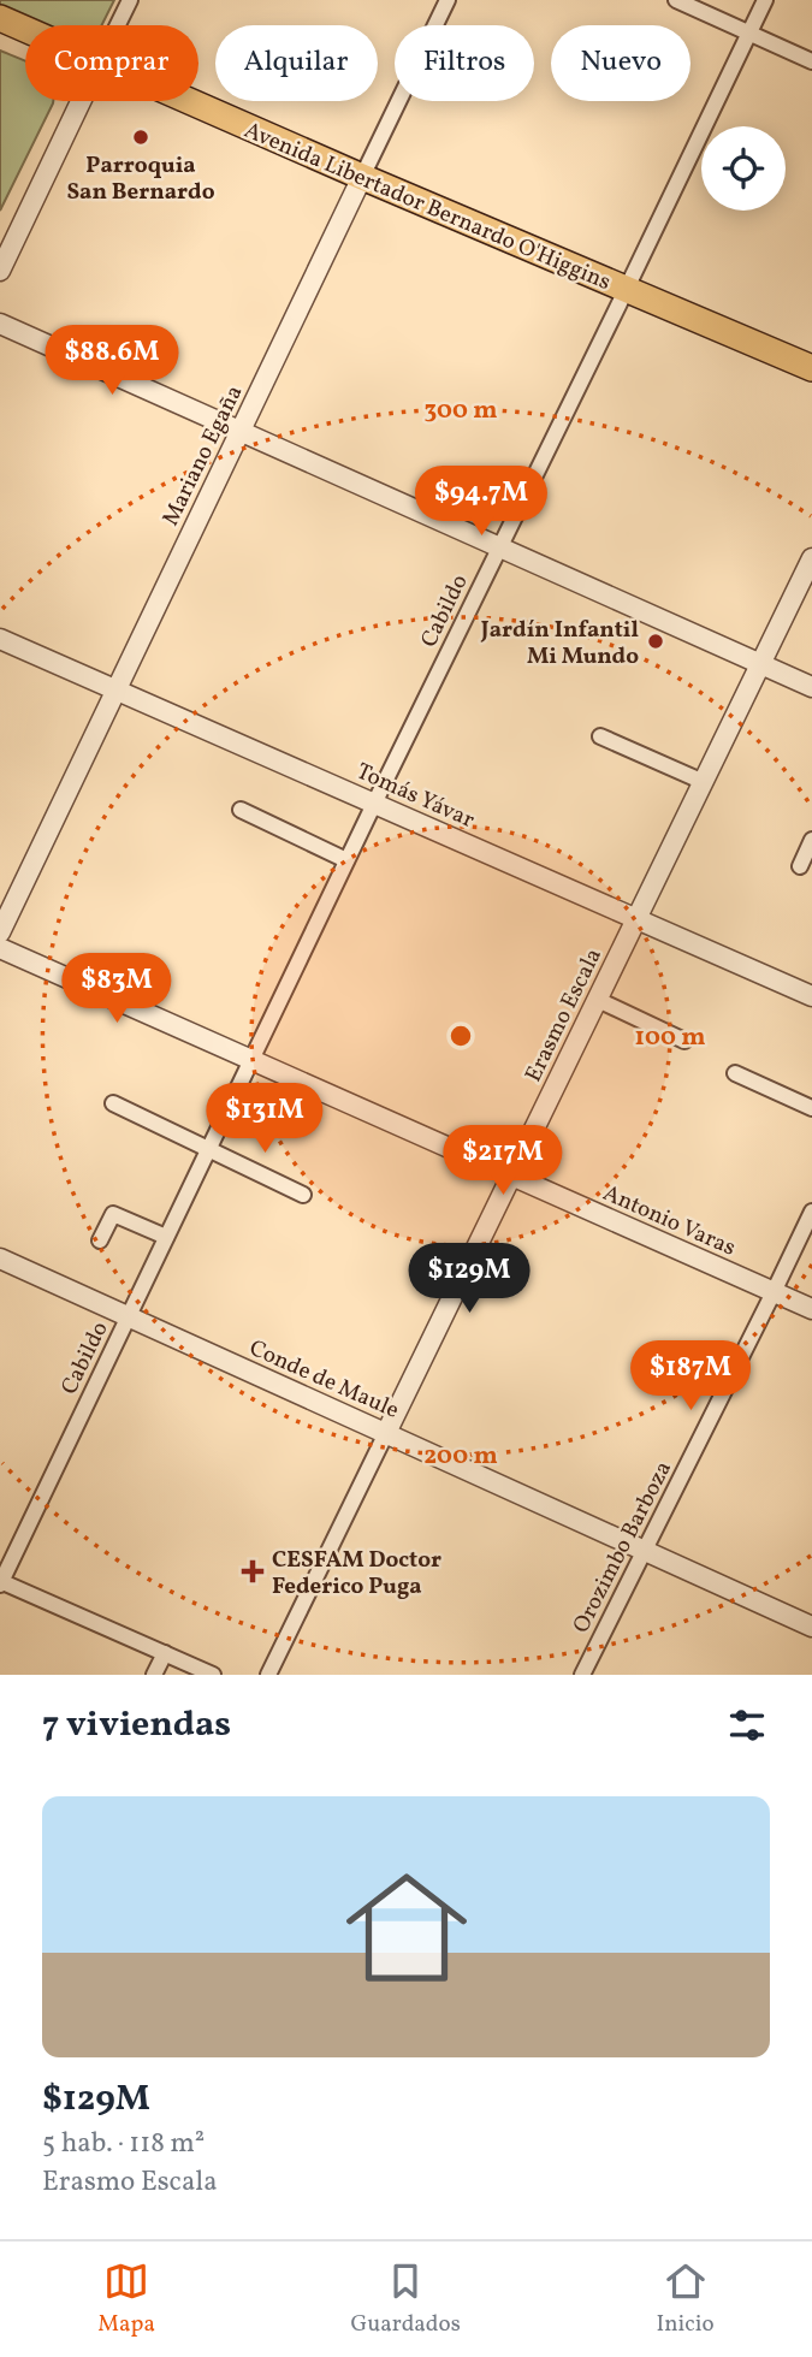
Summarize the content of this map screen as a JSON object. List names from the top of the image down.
{
  "streets": {
    "main road": ["Avenida Libertador Bernardo O'Higgins"],
    "street": [
      "Mariano Egaña",
      "Cabildo",
      "Tomás Yávar",
      "Erasmo Escala",
      "Antonio Varas",
      "Conde de Maule",
      "Orozimbo Barboza"
    ]
  },
  "crossings": [
    ["Avenida Libertador Bernardo O'Higgins", "Mariano Egaña"],
    ["Avenida Libertador Bernardo O'Higgins", "Cabildo"],
    ["Mariano Egaña", "Tomás Yávar"],
    ["Cabildo", "Tomás Yávar"],
    ["Cabildo", "Antonio Varas"],
    ["Cabildo", "Conde de Maule"],
    ["Tomás Yávar", "Erasmo Escala"],
    ["Erasmo Escala", "Antonio Varas"],
    ["Erasmo Escala", "Conde de Maule"],
    ["Antonio Varas", "Orozimbo Barboza"],
    ["Conde de Maule", "Orozimbo Barboza"]
  ],
  "places": {
    "other": ["Parroquia San Bernardo", "Jardín Infantil Mi Mundo"],
    "health": ["CESFAM Doctor Federico Puga"]
  },
  "page": {
    "chip": [
      "Comprar",
      "Alquilar",
      "Filtros",
      "Nuevo"
    ],
    "price": [
      "$88.6M",
      "$94.7M",
      "$83M",
      "$131M",
      "$217M",
      "$129M",
      "$187M"
    ],
    "heading": "7 viviendas",
    "list": [
      {
        "name": "$129M",
        "note": "5 hab. · 118 m² · Erasmo Escala"
      }
    ],
    "tabs": ["Mapa", "Guardados", "Inicio"]
  },
  "rings": ["300 m", "100 m", "200 m"]
}
